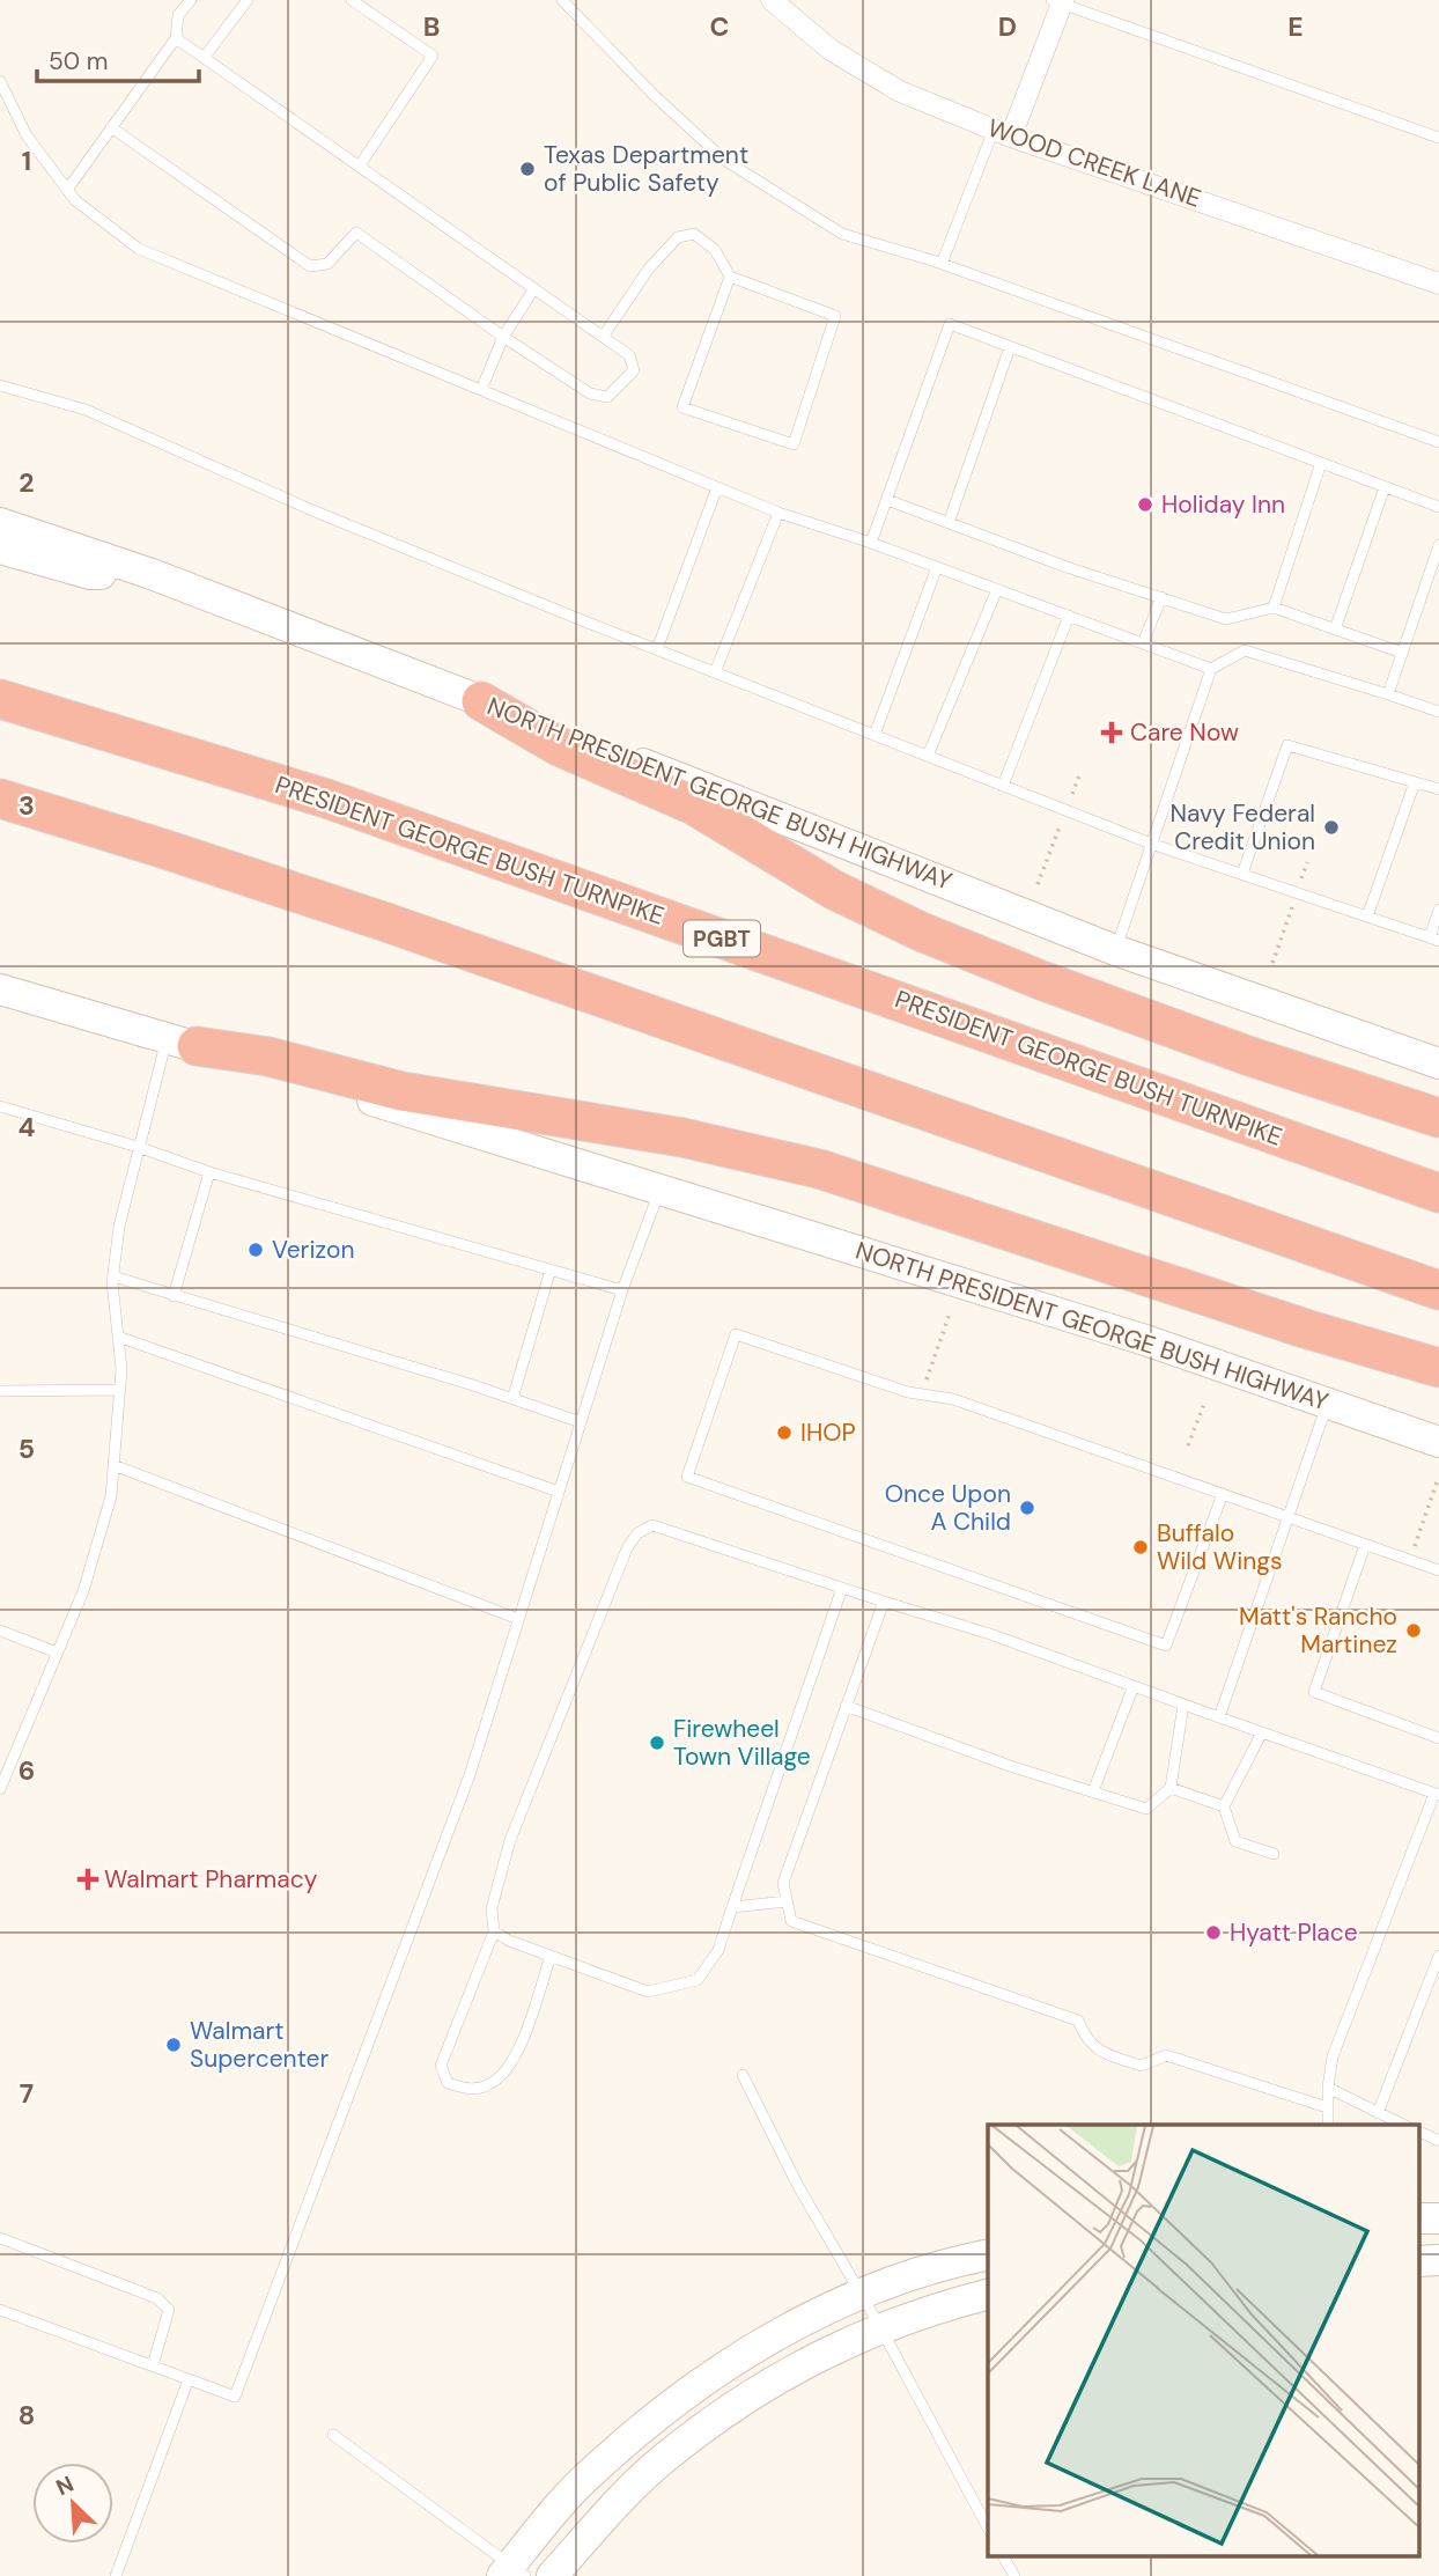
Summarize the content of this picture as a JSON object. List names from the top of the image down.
{
  "streets": {
    "highway": ["PRESIDENT GEORGE BUSH TURNPIKE", "PGBT"],
    "main road": ["NORTH PRESIDENT GEORGE BUSH HIGHWAY"],
    "street": ["WOOD CREEK LANE"]
  },
  "places": {
    "other": [
      "Texas Department of Public Safety",
      "Holiday Inn",
      "Navy Federal Credit Union",
      "Verizon",
      "IHOP",
      "Once Upon A Child",
      "Buffalo Wild Wings",
      "Matt's Rancho Martinez",
      "Firewheel Town Village",
      "Hyatt Place",
      "Walmart Supercenter"
    ],
    "health": ["Care Now", "Walmart Pharmacy"]
  },
  "scale_bar": "50 m",
  "north": "top left",
  "grid": {
    "columns": [
      "B",
      "C",
      "D",
      "E"
    ],
    "rows": [
      "1",
      "2",
      "3",
      "4",
      "5",
      "6",
      "7",
      "8"
    ]
  }
}
